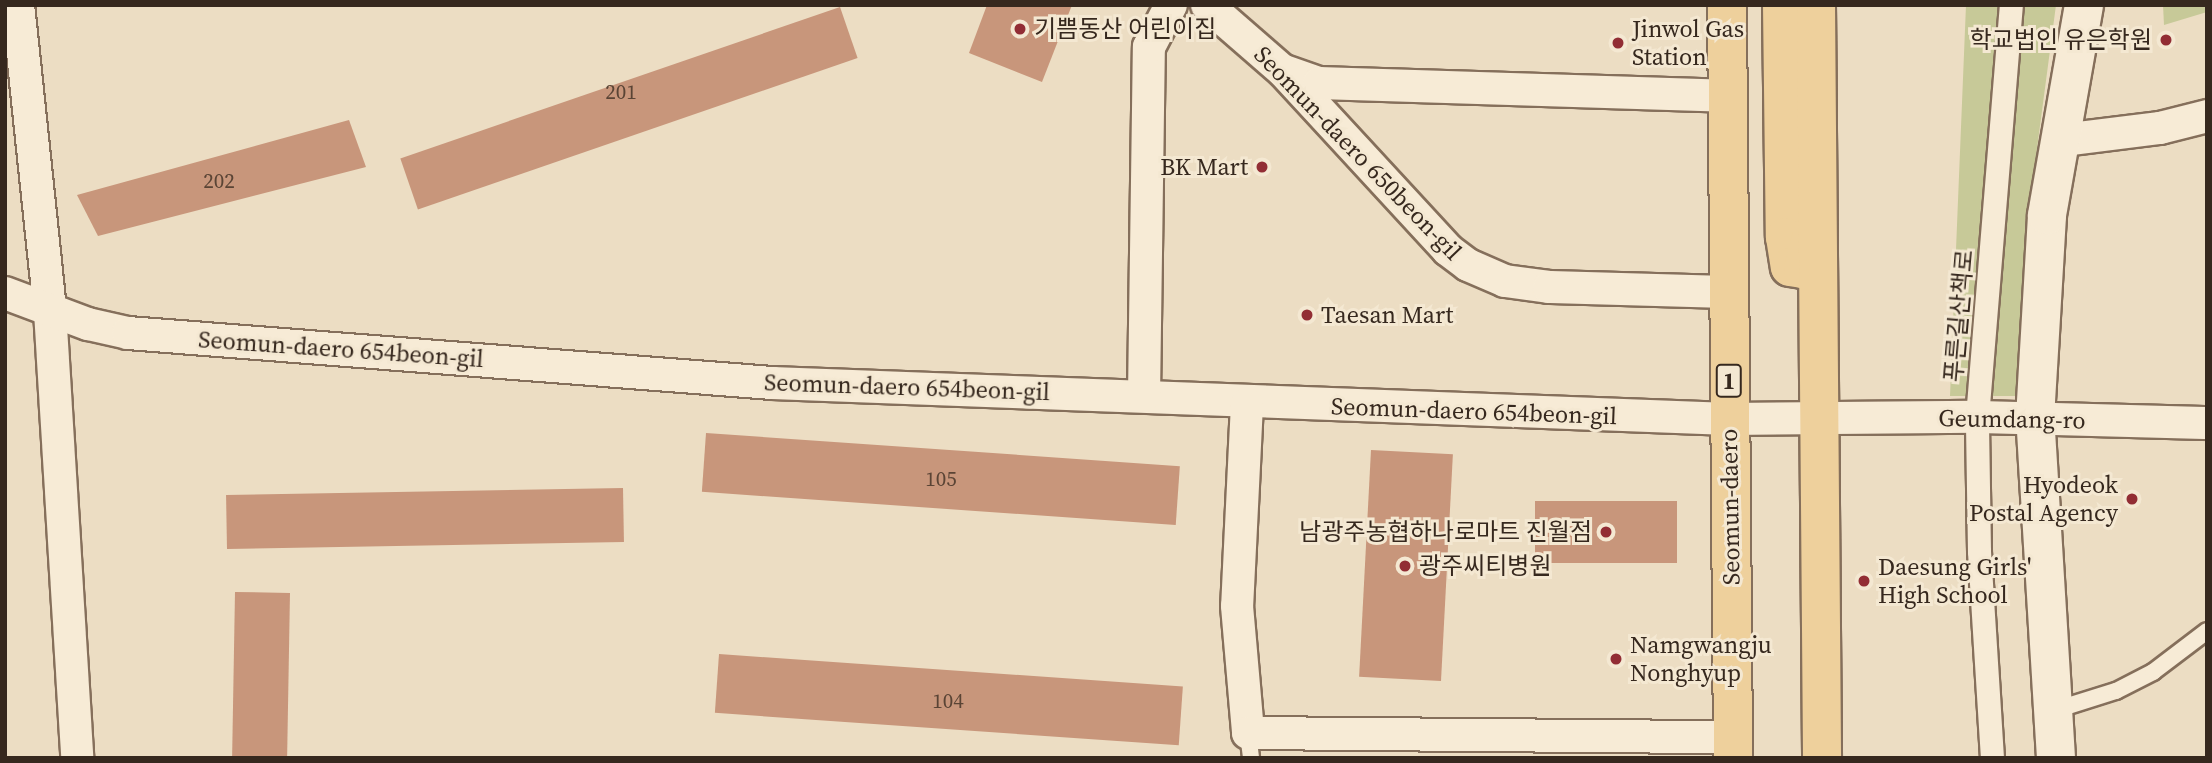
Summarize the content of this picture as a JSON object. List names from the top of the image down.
{
  "streets": {
    "main road": ["1", "Seomun-daero"],
    "street": [
      "Seomun-daero 650beon-gil",
      "푸른길산책로",
      "Seomun-daero 654beon-gil",
      "Geumdang-ro"
    ]
  },
  "crossings": [
    ["Seomun-daero 650beon-gil", "Seomun-daero"],
    ["푸른길산책로", "Geumdang-ro"],
    ["Seomun-daero 654beon-gil", "Geumdang-ro"],
    ["Seomun-daero 654beon-gil", "Seomun-daero"]
  ],
  "places": [
    "기쁨동산 어린이집",
    "학교법인 유은학원",
    "Jinwol Gas Station",
    "BK Mart",
    "Taesan Mart",
    "Hyodeok Postal Agency",
    "남광주농협하나로마트 진월점",
    "광주씨티병원",
    "Daesung Girls' High School",
    "Namgwangju Nonghyup"
  ],
  "house_numbers": [
    "201",
    "202",
    "105",
    "104"
  ]
}
